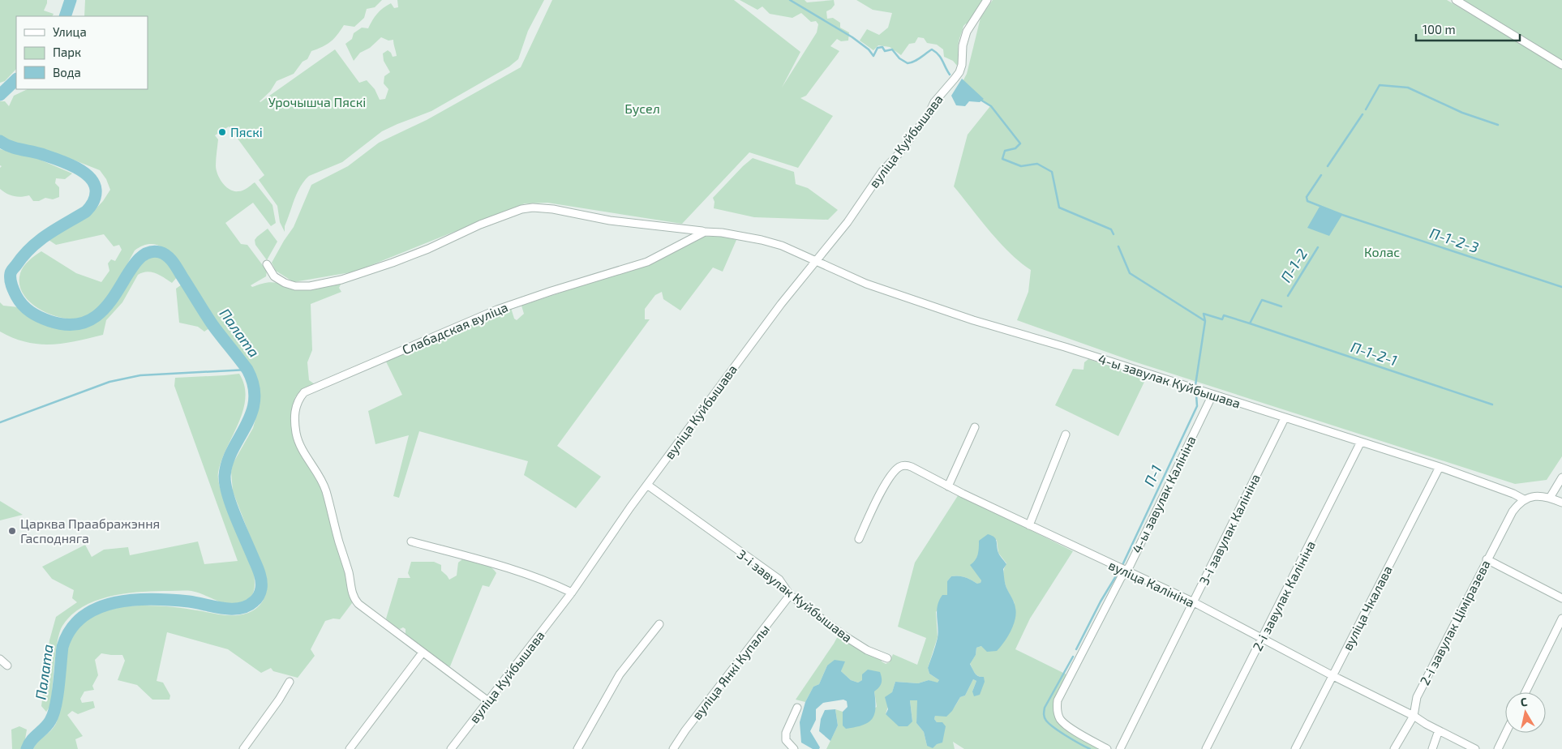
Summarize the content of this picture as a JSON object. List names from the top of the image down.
{
  "streets": {
    "street": [
      "вуліца Куйбышава",
      "Слабадская вуліца",
      "4-ы завулак Куйбышава",
      "4-ы завулак Калініна",
      "3-і завулак Калініна",
      "вуліца Калініна",
      "3-і завулак Куйбышава",
      "2-і завулак Калініна",
      "вуліца Чкалава",
      "2-і завулак Ціміразева",
      "вуліца Янкі Купалы"
    ]
  },
  "crossings": [
    ["вуліца Куйбышава", "4-ы завулак Куйбышава"],
    ["вуліца Куйбышава", "3-і завулак Куйбышава"],
    ["4-ы завулак Куйбышава", "4-ы завулак Калініна"],
    ["4-ы завулак Куйбышава", "3-і завулак Калініна"],
    ["4-ы завулак Куйбышава", "2-і завулак Калініна"],
    ["4-ы завулак Куйбышава", "вуліца Чкалава"],
    ["4-ы завулак Куйбышава", "2-і завулак Ціміразева"],
    ["4-ы завулак Калініна", "вуліца Калініна"],
    ["3-і завулак Калініна", "вуліца Калініна"],
    ["вуліца Калініна", "2-і завулак Калініна"],
    ["вуліца Калініна", "вуліца Чкалава"],
    ["вуліца Калініна", "2-і завулак Ціміразева"],
    ["3-і завулак Куйбышава", "вуліца Янкі Купалы"]
  ],
  "water": [
    "П-1-2-3",
    "П-1-2",
    "Палата",
    "П-1-2-1",
    "П-1"
  ],
  "parks": ["Урочышча Пяскі", "Бусел", "Колас"],
  "places": ["Пяскі", "Царква Праабражэння Гасподняга"],
  "legend": ["Улица", "Парк", "Вода"],
  "scale_bar": "100 m",
  "north": "top"
}
